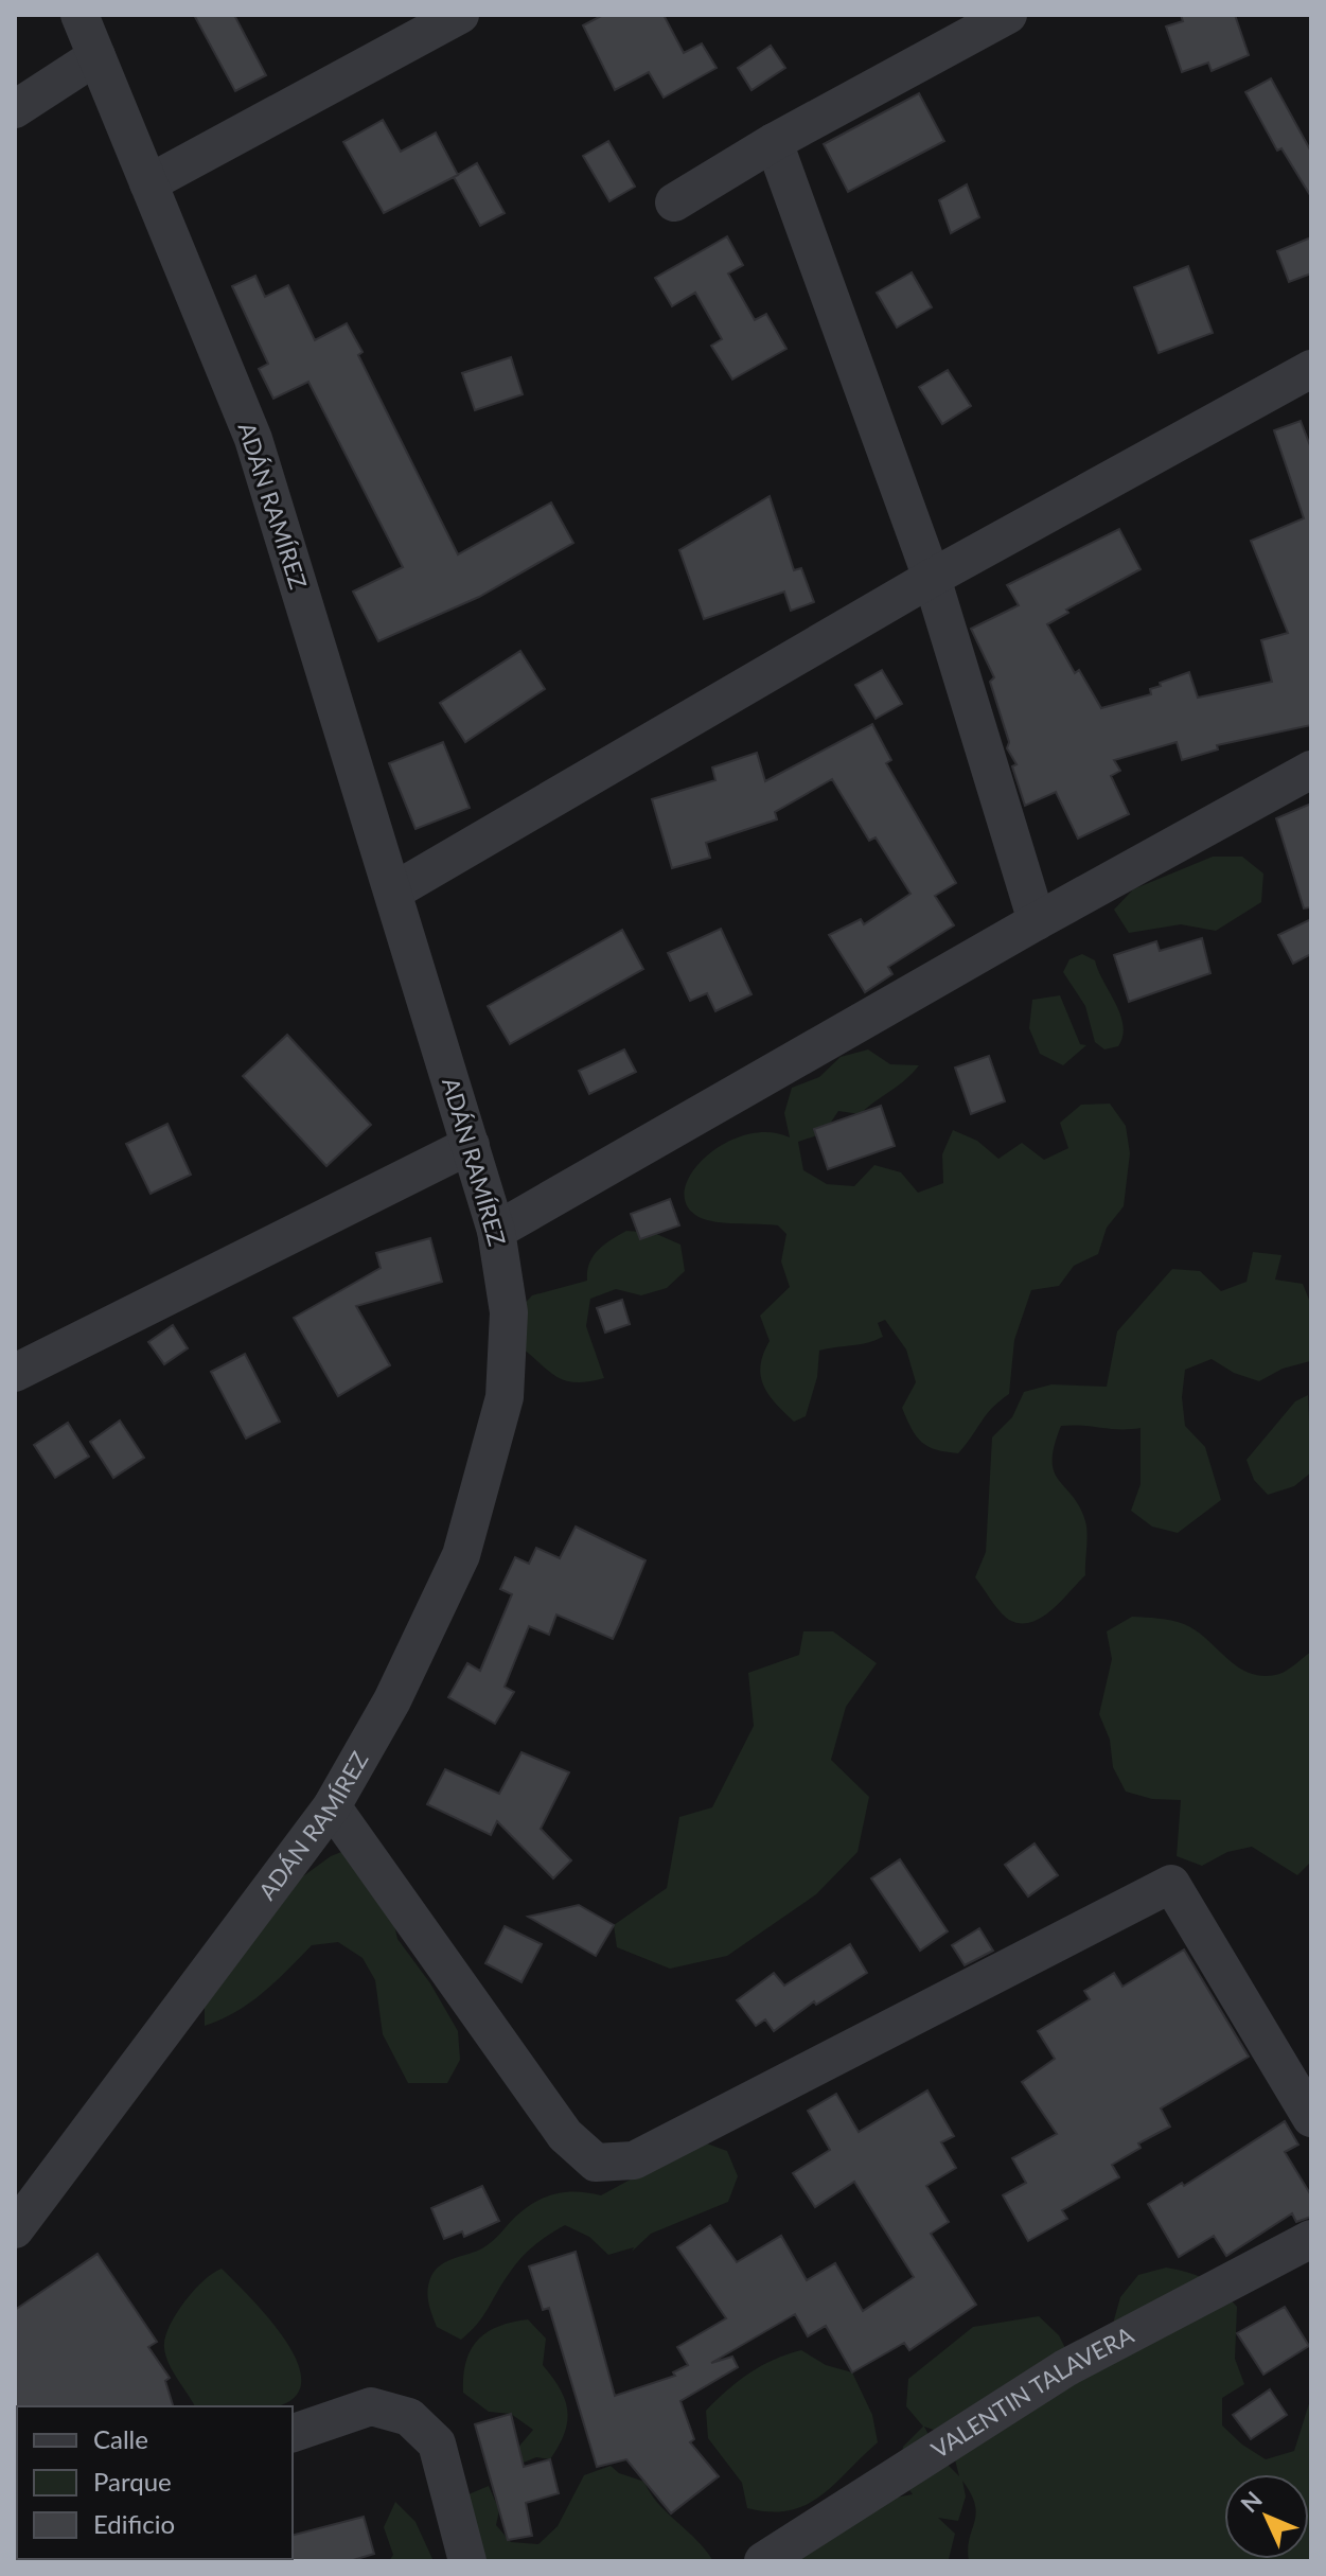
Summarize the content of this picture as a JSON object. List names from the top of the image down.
{
  "streets": {
    "street": ["ADÁN RAMÍREZ", "VALENTIN TALAVERA"]
  },
  "legend": ["Calle", "Parque", "Edificio"],
  "north": "top left"
}
